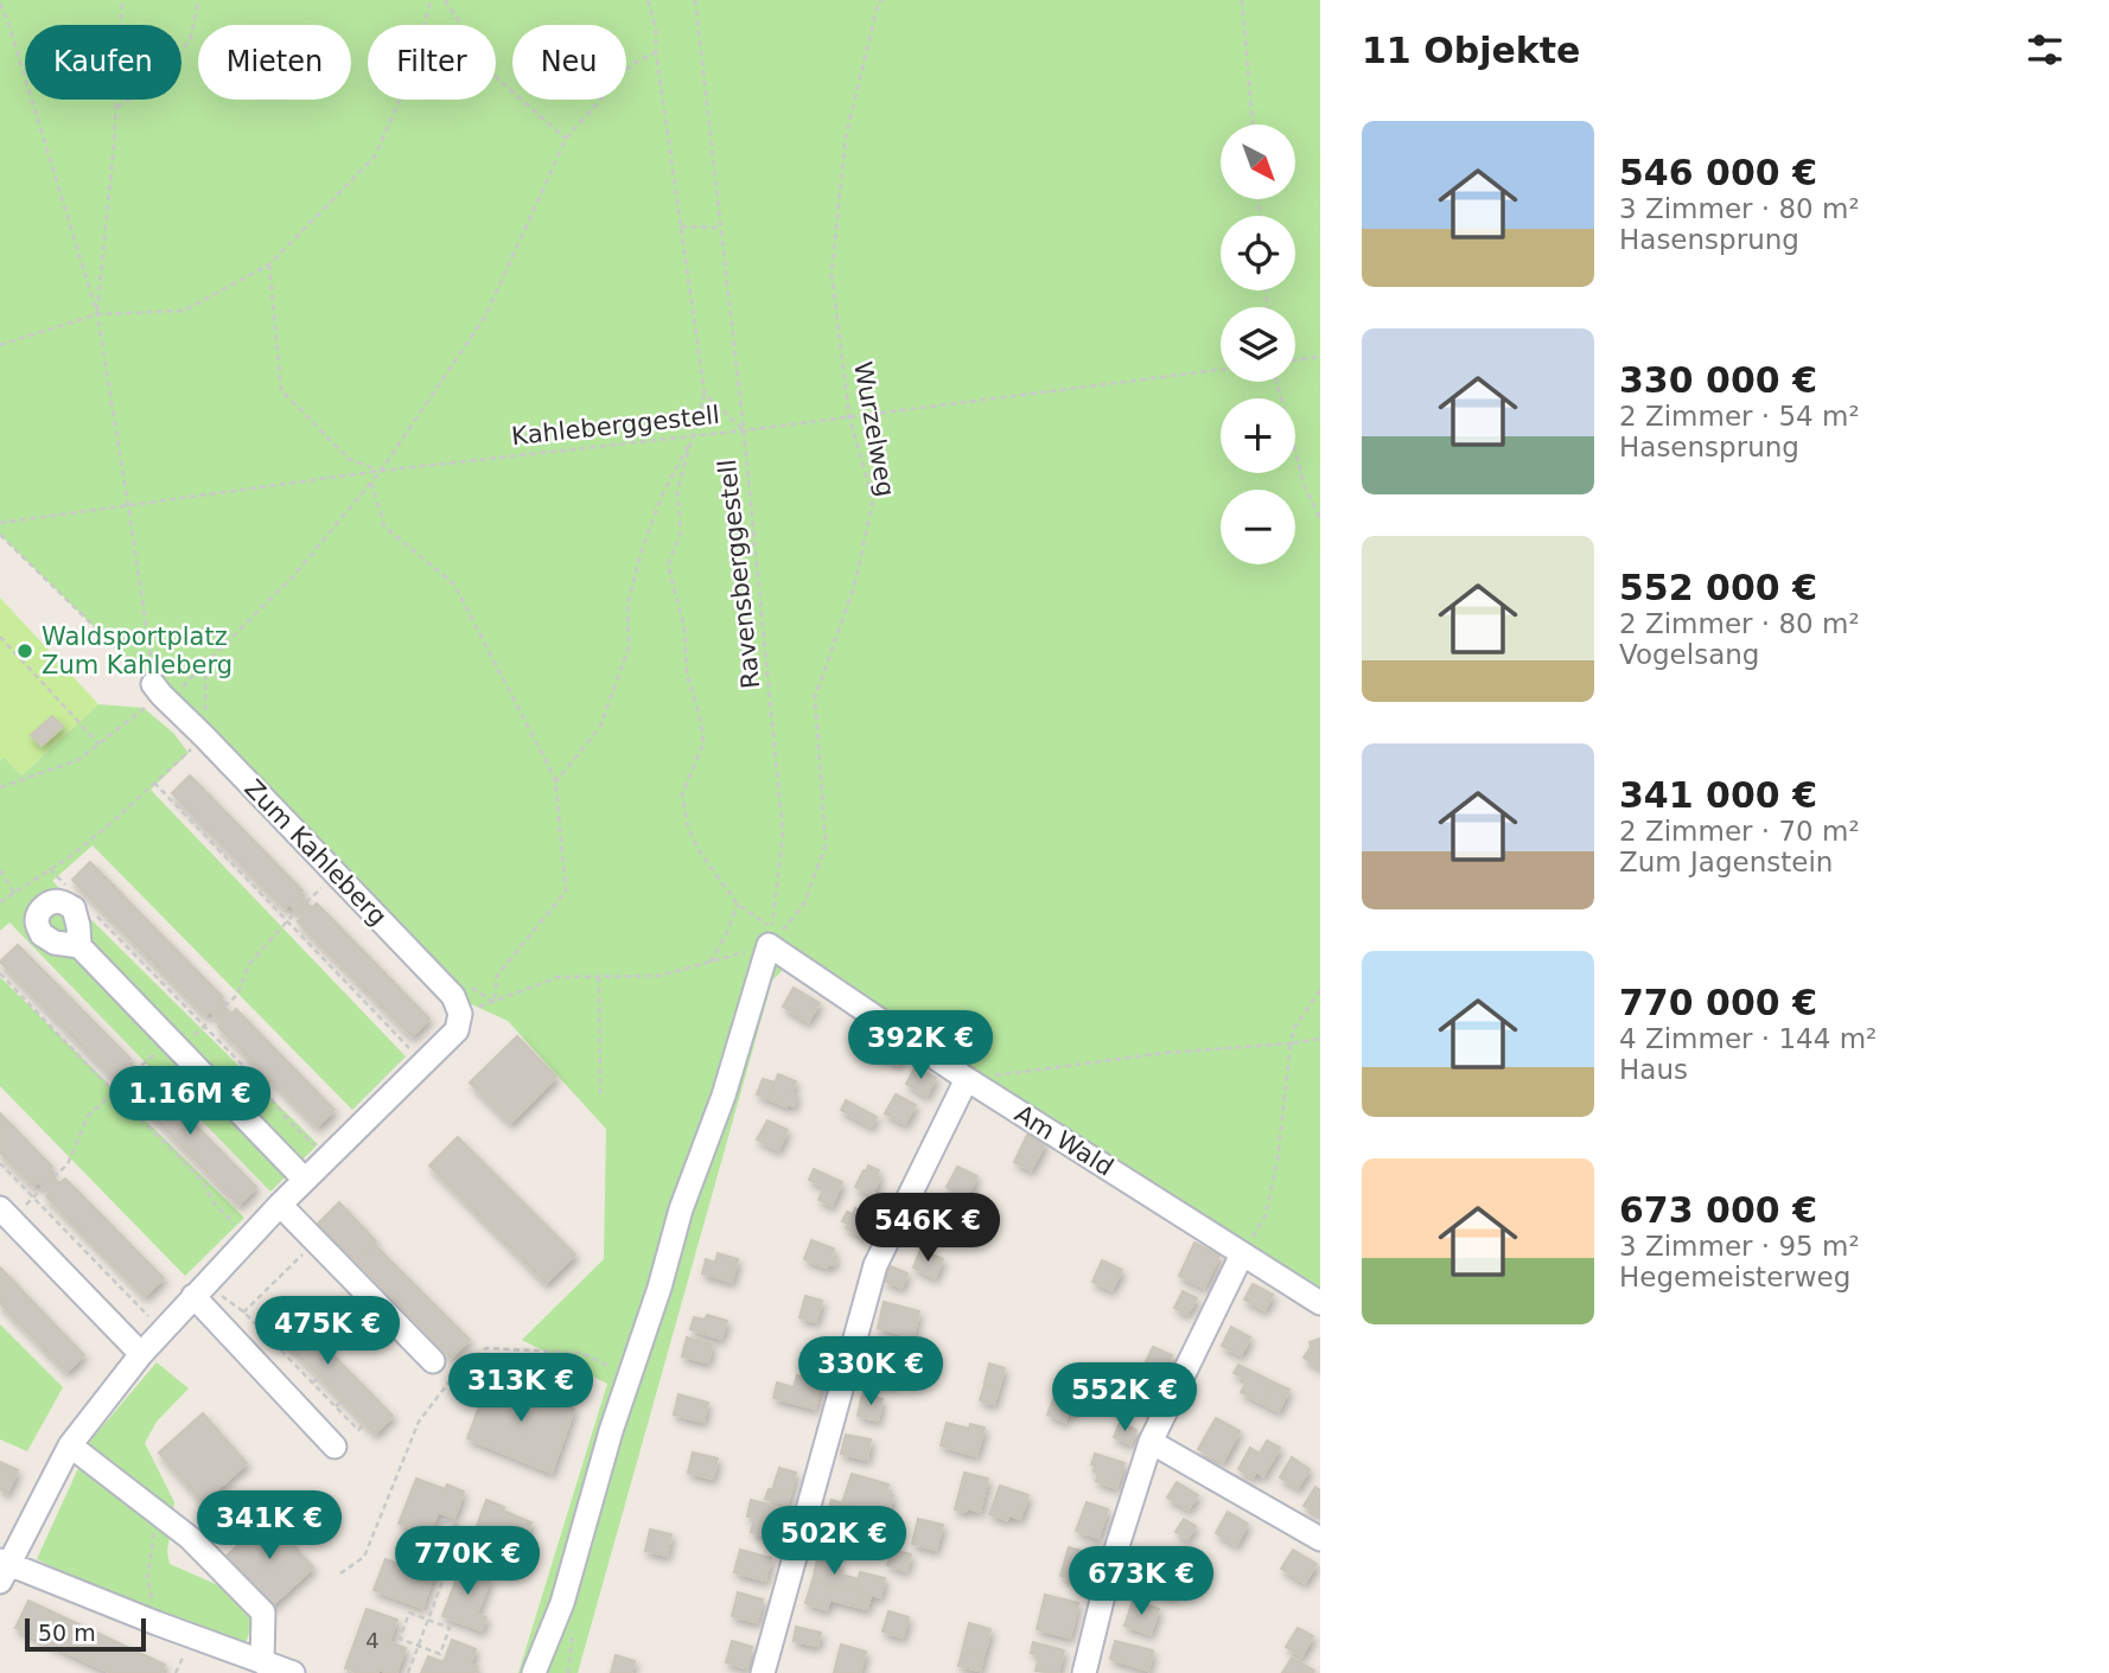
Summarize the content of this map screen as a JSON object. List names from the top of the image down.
{
  "streets": {
    "street": ["Zum Kahleberg", "Am Wald"],
    "path": ["Kahleberggestell", "Wurzelweg", "Ravensberggestell"]
  },
  "crossings": [
    ["Kahleberggestell", "Wurzelweg"],
    ["Kahleberggestell", "Ravensberggestell"],
    ["Wurzelweg", "Ravensberggestell"],
    ["Wurzelweg", "Am Wald"],
    ["Ravensberggestell", "Am Wald"]
  ],
  "places": ["Waldsportplatz Zum Kahleberg"],
  "house_numbers": ["4"],
  "scale_bar": "50 m",
  "north": "bottom right",
  "page": {
    "heading": "11 Objekte",
    "chip": [
      "Kaufen",
      "Mieten",
      "Filter",
      "Neu"
    ],
    "list": [
      {
        "name": "546 000 €",
        "note": "3 Zimmer · 80 m² · Hasensprung"
      },
      {
        "name": "330 000 €",
        "note": "2 Zimmer · 54 m² · Hasensprung"
      },
      {
        "name": "552 000 €",
        "note": "2 Zimmer · 80 m² · Vogelsang"
      },
      {
        "name": "341 000 €",
        "note": "2 Zimmer · 70 m² · Zum Jagenstein"
      },
      {
        "name": "770 000 €",
        "note": "4 Zimmer · 144 m² · Haus"
      },
      {
        "name": "673 000 €",
        "note": "3 Zimmer · 95 m² · Hegemeisterweg"
      }
    ],
    "map_buttons": ["+", "−"],
    "price": [
      "392K €",
      "1.16M €",
      "546K €",
      "475K €",
      "330K €",
      "313K €",
      "552K €",
      "341K €",
      "502K €",
      "770K €",
      "673K €"
    ],
    "scale": "50 m"
  }
}
